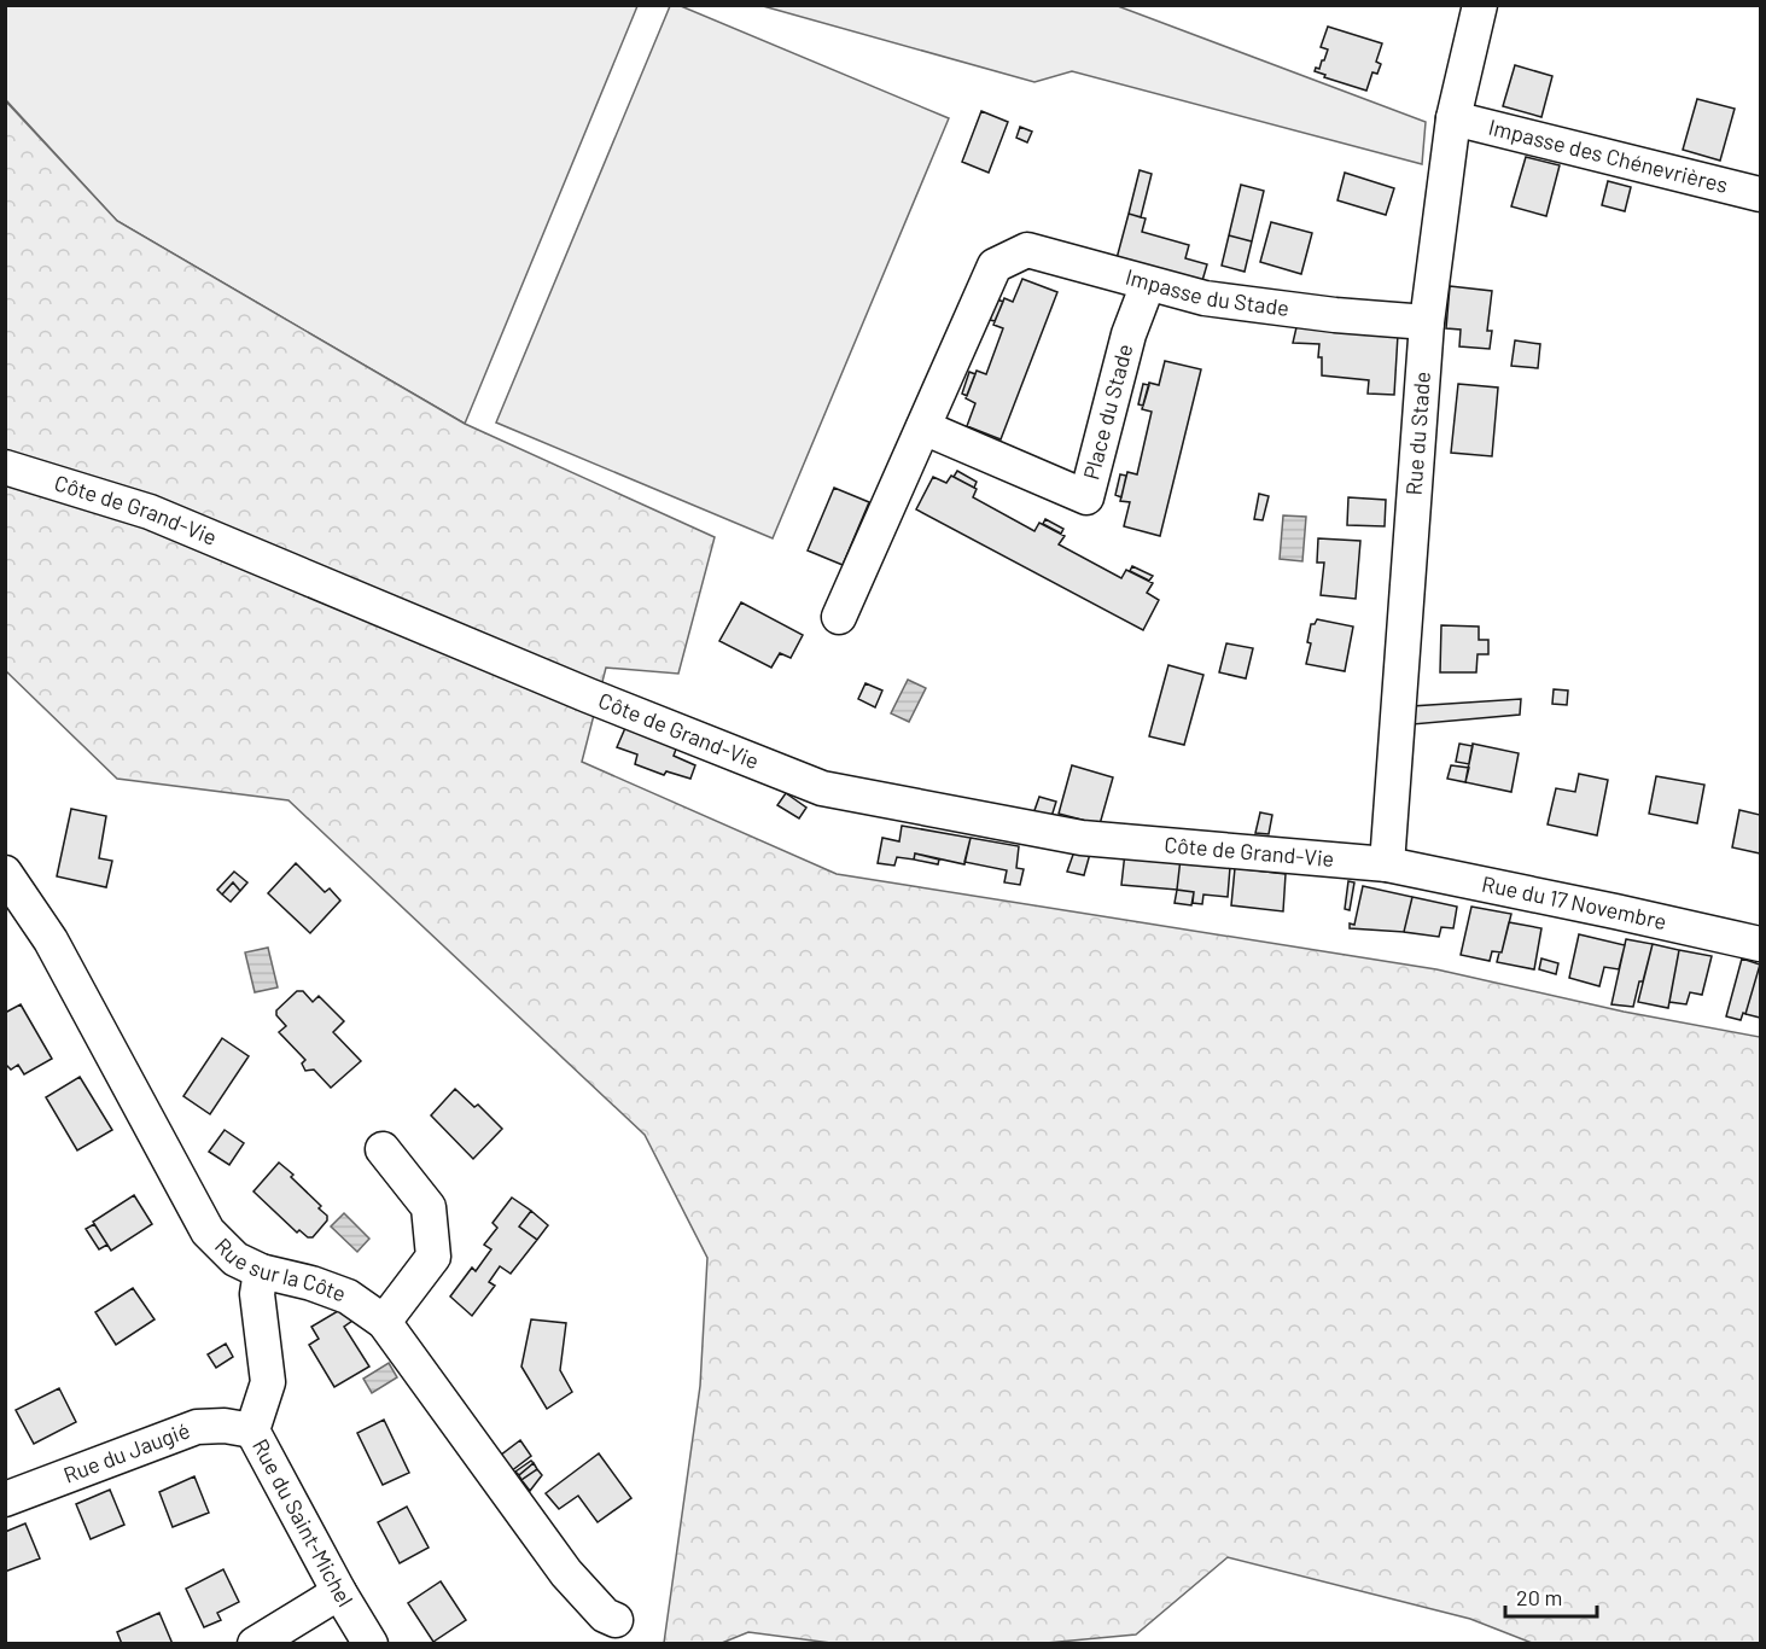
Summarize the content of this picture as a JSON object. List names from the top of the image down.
{
  "streets": {
    "street": [
      "Impasse des Chénevrières",
      "Impasse du Stade",
      "Place du Stade",
      "Rue du Stade",
      "Côte de Grand-Vie",
      "Rue du 17 Novembre",
      "Rue sur la Côte",
      "Rue du Jaugié",
      "Rue du Saint-Michel"
    ]
  },
  "crossings": [
    ["Impasse des Chénevrières", "Rue du Stade"],
    ["Impasse du Stade", "Place du Stade"],
    ["Impasse du Stade", "Rue du Stade"],
    ["Rue du Stade", "Côte de Grand-Vie"],
    ["Rue du Stade", "Rue du 17 Novembre"],
    ["Côte de Grand-Vie", "Rue du 17 Novembre"],
    ["Rue sur la Côte", "Rue du Saint-Michel"],
    ["Rue du Jaugié", "Rue du Saint-Michel"]
  ],
  "scale_bar": "20 m"
}
